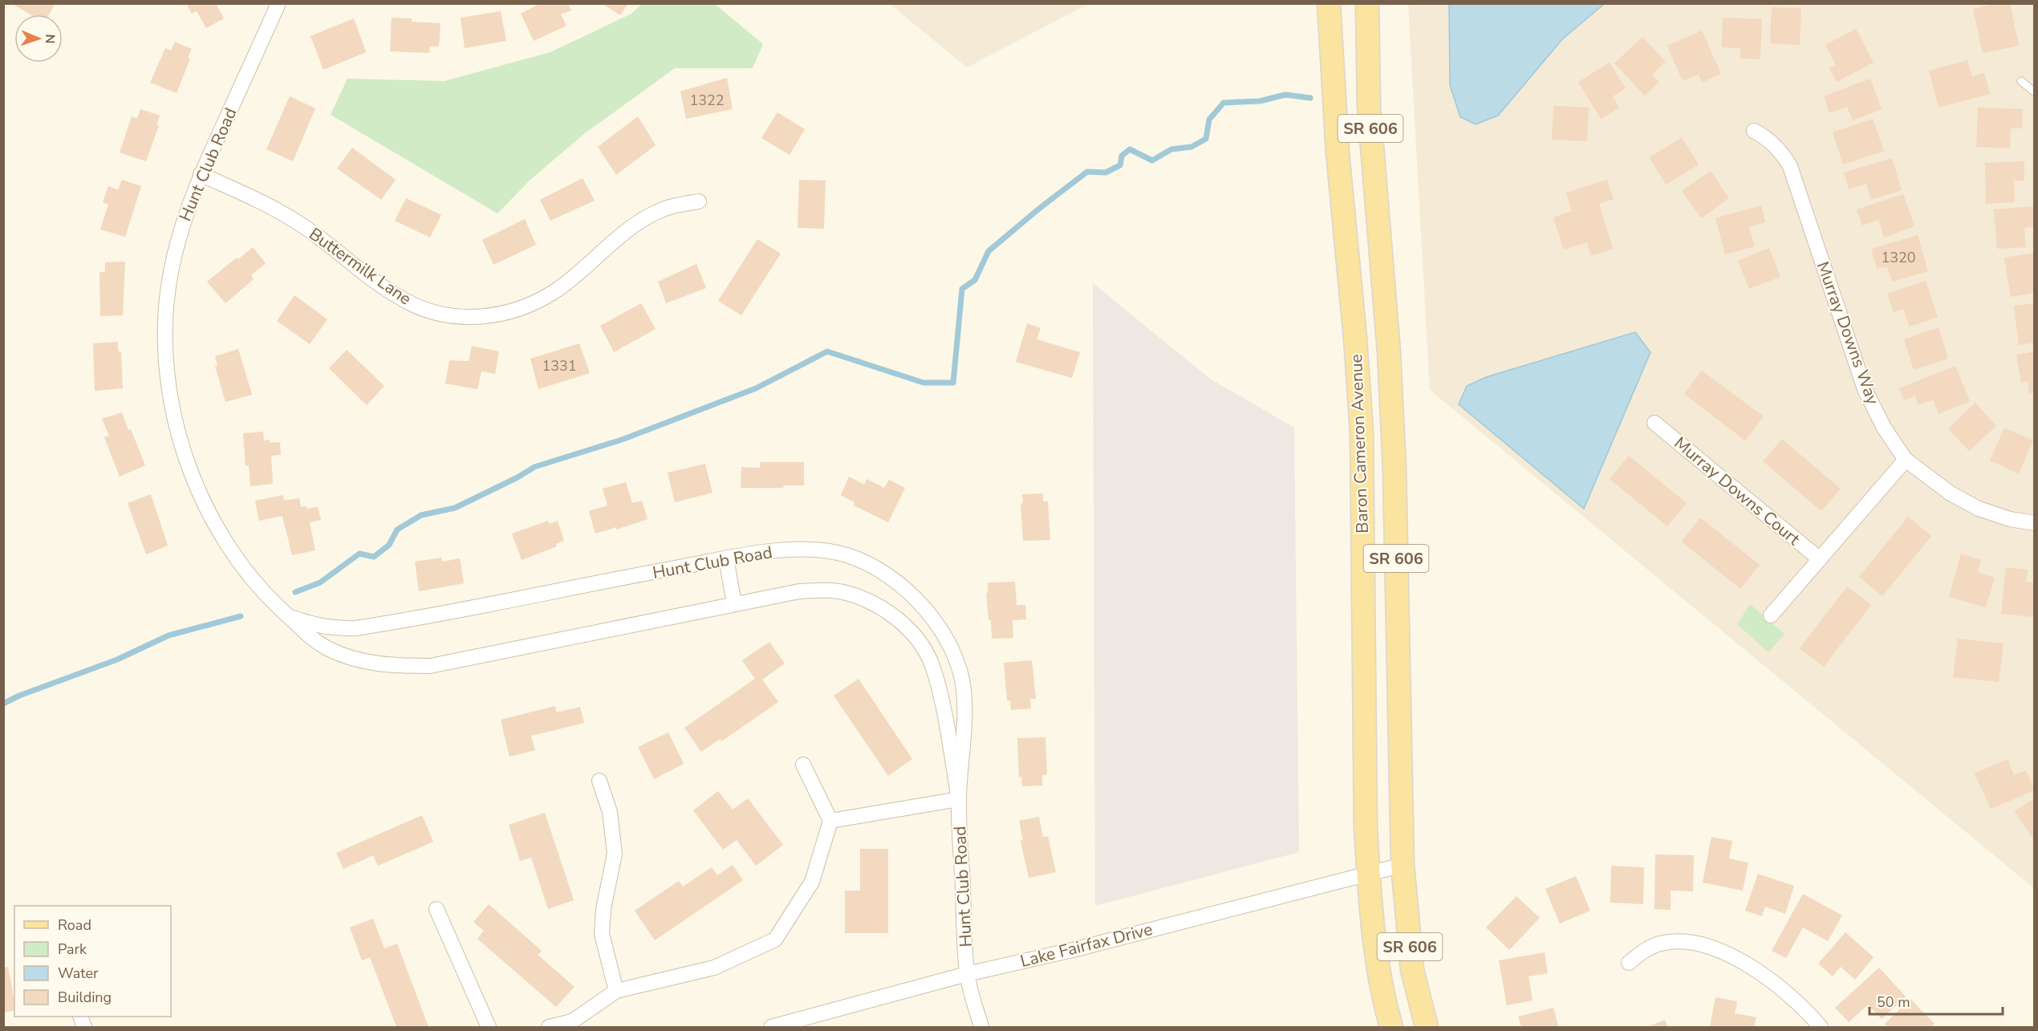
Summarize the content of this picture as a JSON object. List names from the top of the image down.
{
  "streets": {
    "main road": ["SR 606", "Baron Cameron Avenue"],
    "street": [
      "Hunt Club Road",
      "Buttermilk Lane",
      "Murray Downs Way",
      "Murray Downs Court",
      "Lake Fairfax Drive"
    ]
  },
  "crossings": [
    ["Hunt Club Road", "Buttermilk Lane"],
    ["Hunt Club Road", "Lake Fairfax Drive"],
    ["Baron Cameron Avenue", "Lake Fairfax Drive"]
  ],
  "house_numbers": ["1322", "1320", "1331"],
  "legend": [
    "Road",
    "Park",
    "Water",
    "Building"
  ],
  "scale_bar": "50 m",
  "north": "right"
}
